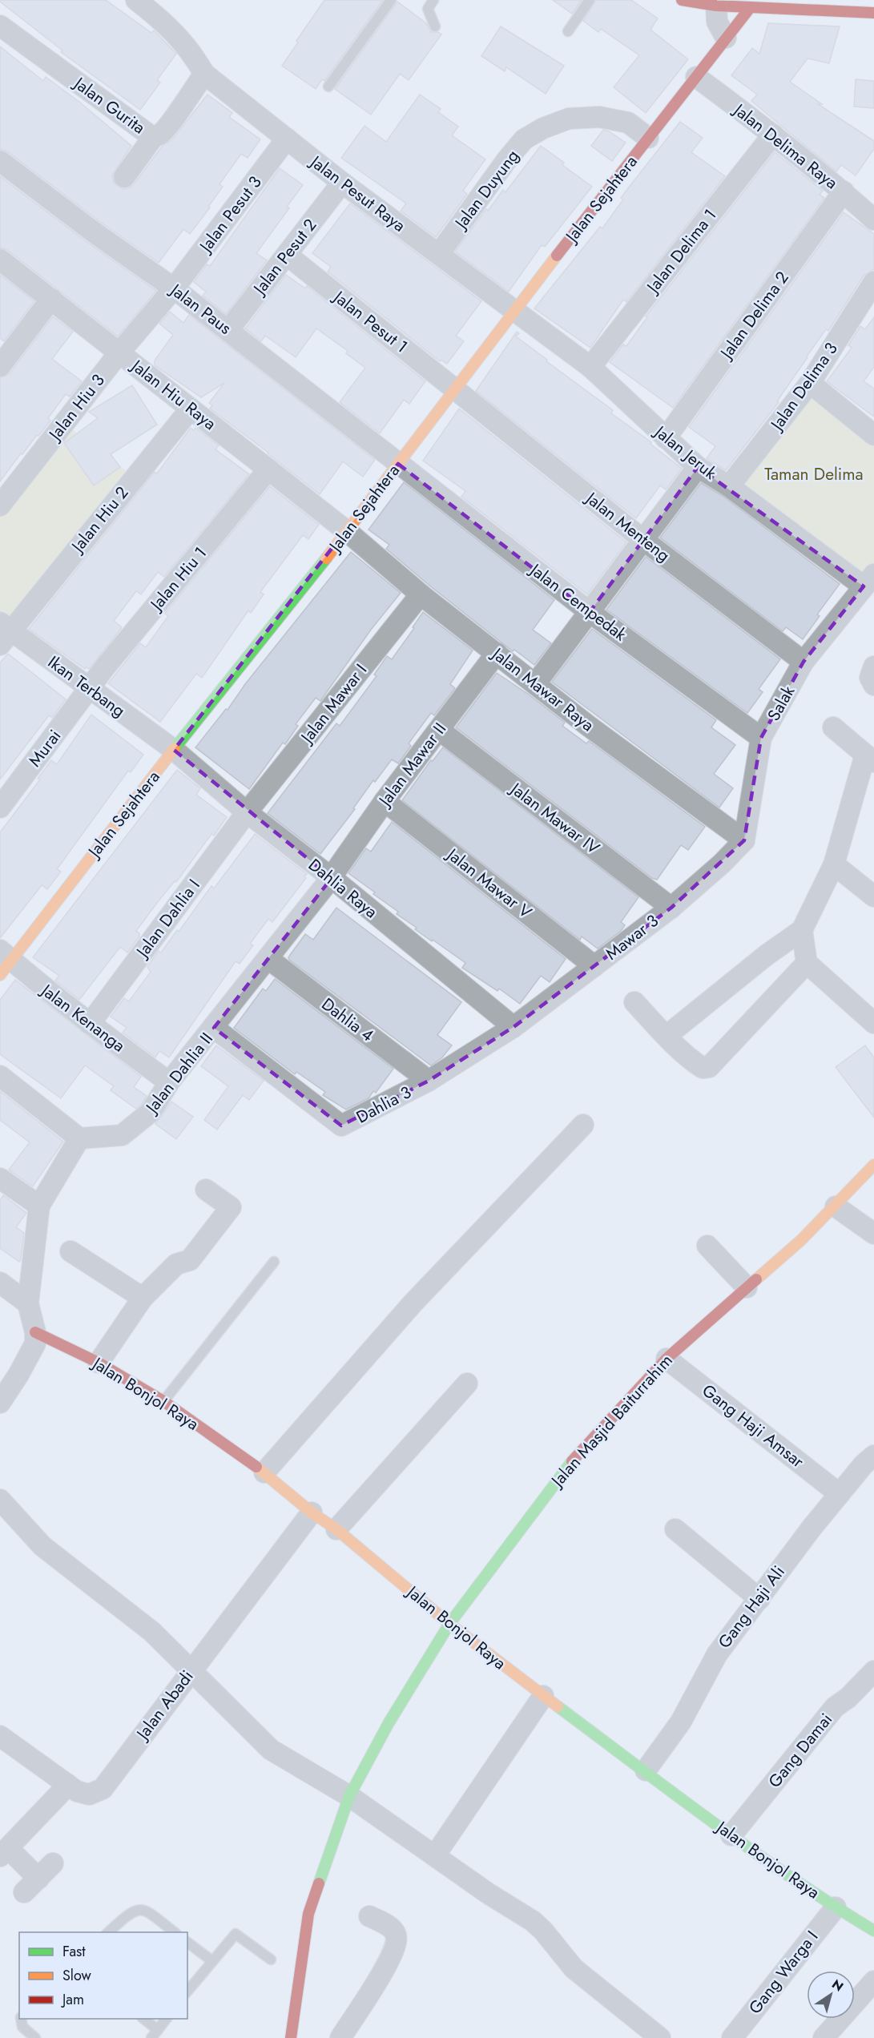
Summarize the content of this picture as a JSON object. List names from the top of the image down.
{
  "streets": {
    "street": [
      "Jalan Gurita",
      "Jalan Delima Raya",
      "Jalan Duyung",
      "Jalan Pesut Raya",
      "Jalan Sejahtera",
      "Jalan Pesut 3",
      "Jalan Delima 1",
      "Jalan Pesut 2",
      "Jalan Paus",
      "Jalan Delima 2",
      "Jalan Pesut 1",
      "Jalan Delima 3",
      "Jalan Hiu Raya",
      "Jalan Hiu 3",
      "Jalan Jeruk",
      "Jalan Hiu 2",
      "Jalan Menteng",
      "Jalan Hiu 1",
      "Jalan Cempedak",
      "Ikan Terbang",
      "Jalan Mawar Raya",
      "Jalan Mawar I",
      "Salak",
      "Murai",
      "Jalan Mawar II",
      "Jalan Mawar IV",
      "Jalan Mawar V",
      "Dahlia Raya",
      "Jalan Dahlia I",
      "Mawar 3",
      "Jalan Kenanga",
      "Dahlia 4",
      "Jalan Dahlia II",
      "Dahlia 3",
      "Jalan Bonjol Raya",
      "Jalan Masjid Baiturrahim",
      "Gang Haji Amsar",
      "Gang Haji Ali",
      "Jalan Abadi",
      "Gang Damai",
      "Gang Warga I"
    ]
  },
  "crossings": [
    ["Jalan Gurita", "Jalan Pesut Raya"],
    ["Jalan Delima Raya", "Jalan Sejahtera"],
    ["Jalan Delima Raya", "Jalan Delima 1"],
    ["Jalan Delima Raya", "Jalan Delima 2"],
    ["Jalan Duyung", "Jalan Pesut Raya"],
    ["Jalan Duyung", "Jalan Sejahtera"],
    ["Jalan Pesut Raya", "Jalan Sejahtera"],
    ["Jalan Pesut Raya", "Jalan Pesut 3"],
    ["Jalan Pesut Raya", "Jalan Pesut 2"],
    ["Jalan Pesut Raya", "Jalan Jeruk"],
    ["Jalan Sejahtera", "Jalan Paus"],
    ["Jalan Sejahtera", "Jalan Pesut 1"],
    ["Jalan Sejahtera", "Jalan Hiu Raya"],
    ["Jalan Sejahtera", "Jalan Jeruk"],
    ["Jalan Sejahtera", "Jalan Menteng"],
    ["Jalan Sejahtera", "Jalan Cempedak"],
    ["Jalan Sejahtera", "Ikan Terbang"],
    ["Jalan Sejahtera", "Jalan Mawar Raya"],
    ["Jalan Sejahtera", "Dahlia Raya"],
    ["Jalan Sejahtera", "Jalan Kenanga"],
    ["Jalan Pesut 3", "Jalan Paus"],
    ["Jalan Pesut 3", "Jalan Hiu 3"],
    ["Jalan Delima 1", "Jalan Jeruk"],
    ["Jalan Pesut 2", "Jalan Paus"],
    ["Jalan Pesut 2", "Jalan Pesut 1"],
    ["Jalan Paus", "Jalan Hiu 3"],
    ["Jalan Paus", "Jalan Cempedak"],
    ["Jalan Delima 2", "Jalan Jeruk"],
    ["Jalan Pesut 1", "Jalan Menteng"],
    ["Jalan Delima 3", "Jalan Jeruk"],
    ["Jalan Hiu Raya", "Jalan Hiu 3"],
    ["Jalan Hiu Raya", "Jalan Hiu 2"],
    ["Jalan Hiu Raya", "Jalan Hiu 1"],
    ["Jalan Hiu Raya", "Jalan Mawar Raya"],
    ["Jalan Jeruk", "Salak"],
    ["Jalan Hiu 2", "Ikan Terbang"],
    ["Jalan Menteng", "Salak"],
    ["Jalan Hiu 1", "Ikan Terbang"],
    ["Jalan Hiu 1", "Murai"],
    ["Jalan Cempedak", "Salak"],
    ["Ikan Terbang", "Murai"],
    ["Ikan Terbang", "Dahlia Raya"],
    ["Jalan Mawar Raya", "Jalan Mawar I"],
    ["Jalan Mawar Raya", "Salak"],
    ["Jalan Mawar Raya", "Jalan Mawar II"],
    ["Jalan Mawar Raya", "Mawar 3"],
    ["Jalan Mawar I", "Dahlia Raya"],
    ["Jalan Mawar I", "Jalan Dahlia I"],
    ["Salak", "Mawar 3"],
    ["Jalan Mawar II", "Jalan Mawar IV"],
    ["Jalan Mawar II", "Jalan Mawar V"],
    ["Jalan Mawar II", "Dahlia Raya"],
    ["Jalan Mawar II", "Jalan Dahlia II"],
    ["Jalan Mawar IV", "Mawar 3"],
    ["Jalan Mawar V", "Mawar 3"],
    ["Dahlia Raya", "Jalan Dahlia I"],
    ["Dahlia Raya", "Mawar 3"],
    ["Dahlia Raya", "Jalan Dahlia II"],
    ["Dahlia Raya", "Dahlia 3"],
    ["Jalan Dahlia I", "Jalan Kenanga"],
    ["Mawar 3", "Dahlia 3"],
    ["Jalan Kenanga", "Jalan Dahlia II"],
    ["Dahlia 4", "Jalan Dahlia II"],
    ["Dahlia 4", "Dahlia 3"],
    ["Jalan Dahlia II", "Dahlia 3"],
    ["Jalan Bonjol Raya", "Jalan Masjid Baiturrahim"],
    ["Jalan Bonjol Raya", "Gang Haji Ali"],
    ["Jalan Bonjol Raya", "Jalan Abadi"],
    ["Jalan Bonjol Raya", "Gang Damai"],
    ["Jalan Bonjol Raya", "Gang Warga I"],
    ["Jalan Masjid Baiturrahim", "Gang Haji Amsar"],
    ["Gang Haji Amsar", "Gang Haji Ali"]
  ],
  "parks": ["Taman Delima"],
  "legend": ["Fast", "Slow", "Jam"],
  "north": "top right"
}
